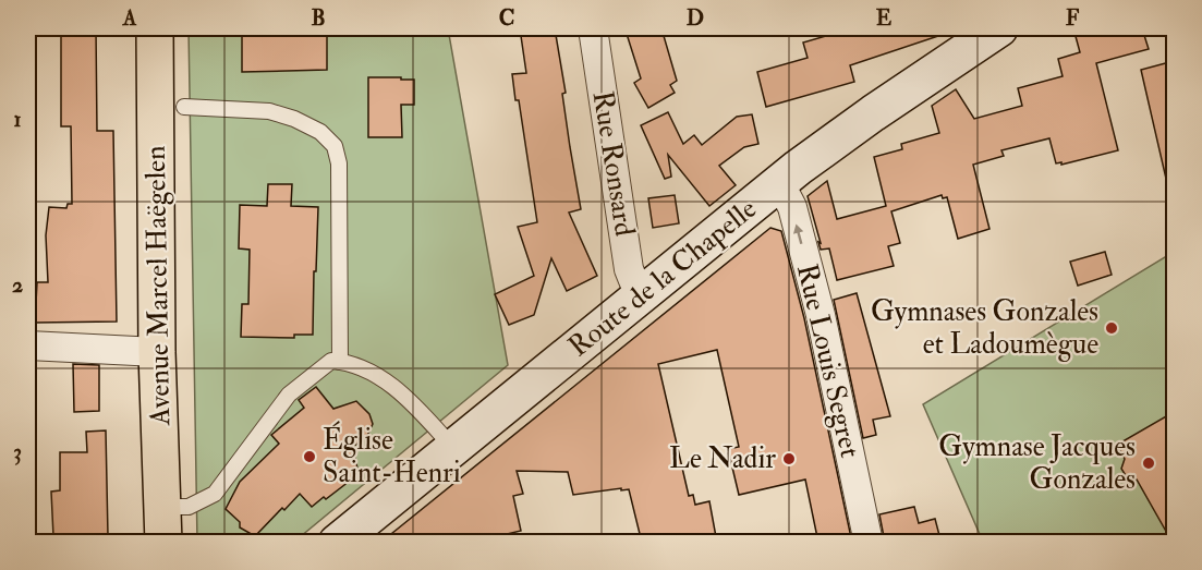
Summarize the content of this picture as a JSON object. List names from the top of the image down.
{
  "streets": {
    "main road": ["Route de la Chapelle", "Avenue Marcel Haëgelen"],
    "street": ["Rue Ronsard", "Rue Louis Segret"]
  },
  "crossings": [
    ["Rue Ronsard", "Route de la Chapelle"],
    ["Route de la Chapelle", "Rue Louis Segret"]
  ],
  "one_way": ["Rue Louis Segret"],
  "places": [
    "Gymnases Gonzales et Ladoumègue",
    "Église Saint-Henri",
    "Le Nadir",
    "Gymnase Jacques Gonzales"
  ],
  "grid": {
    "columns": [
      "A",
      "B",
      "C",
      "D",
      "E",
      "F"
    ],
    "rows": ["1", "2", "3"]
  }
}
